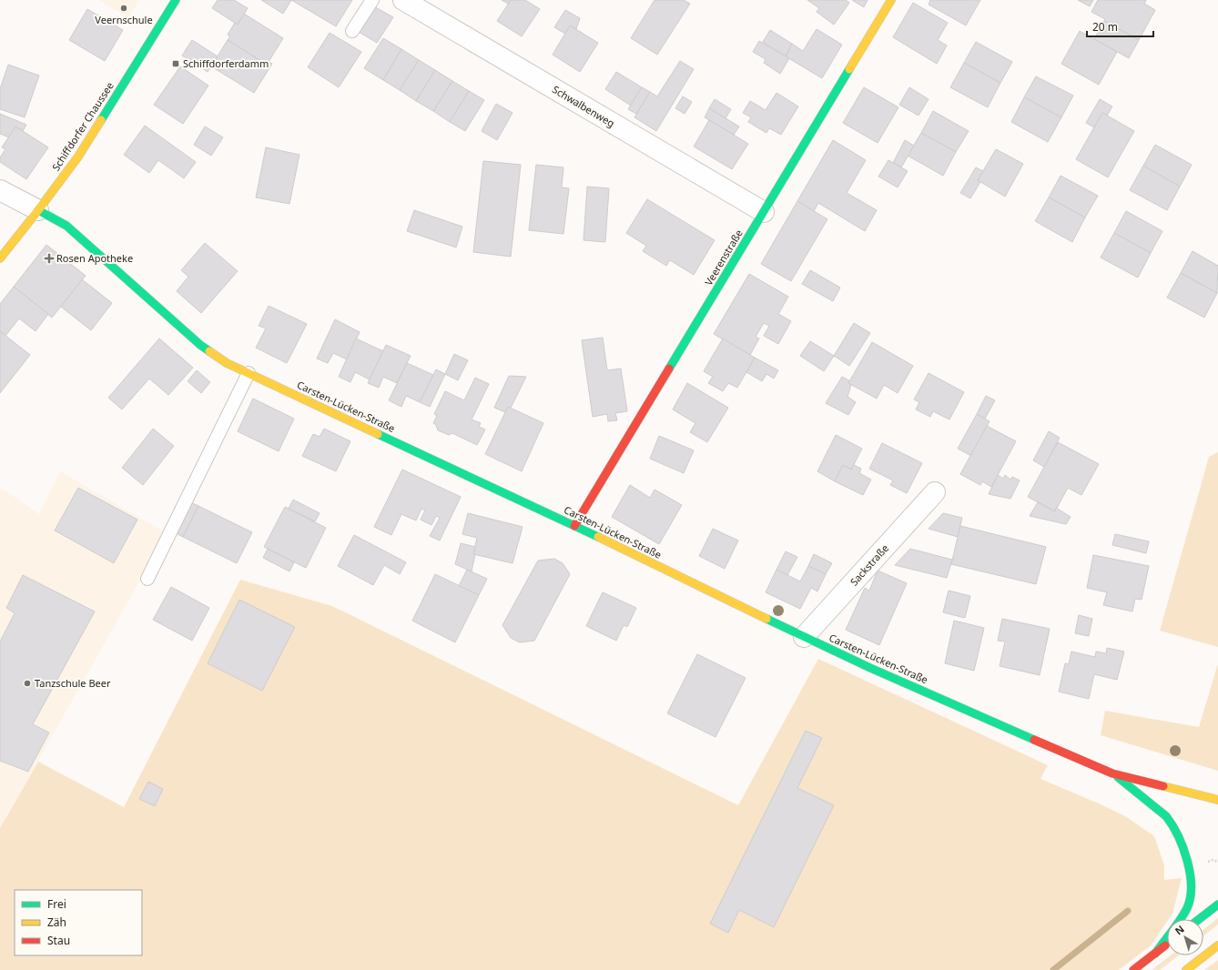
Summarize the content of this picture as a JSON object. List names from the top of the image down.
{
  "streets": {
    "street": [
      "Schwalbenweg",
      "Schiffdorfer Chaussee",
      "Veerenstraße",
      "Carsten-Lücken-Straße",
      "Sackstraße"
    ]
  },
  "crossings": [
    ["Schwalbenweg", "Veerenstraße"],
    ["Schiffdorfer Chaussee", "Carsten-Lücken-Straße"],
    ["Veerenstraße", "Carsten-Lücken-Straße"],
    ["Carsten-Lücken-Straße", "Sackstraße"]
  ],
  "places": {
    "other": ["Veernschule", "Tanzschule Beer"],
    "transit": ["Schiffdorferdamm"],
    "health": ["Rosen Apotheke"]
  },
  "legend": ["Frei", "Zäh", "Stau"],
  "scale_bar": "20 m",
  "north": "top left"
}
